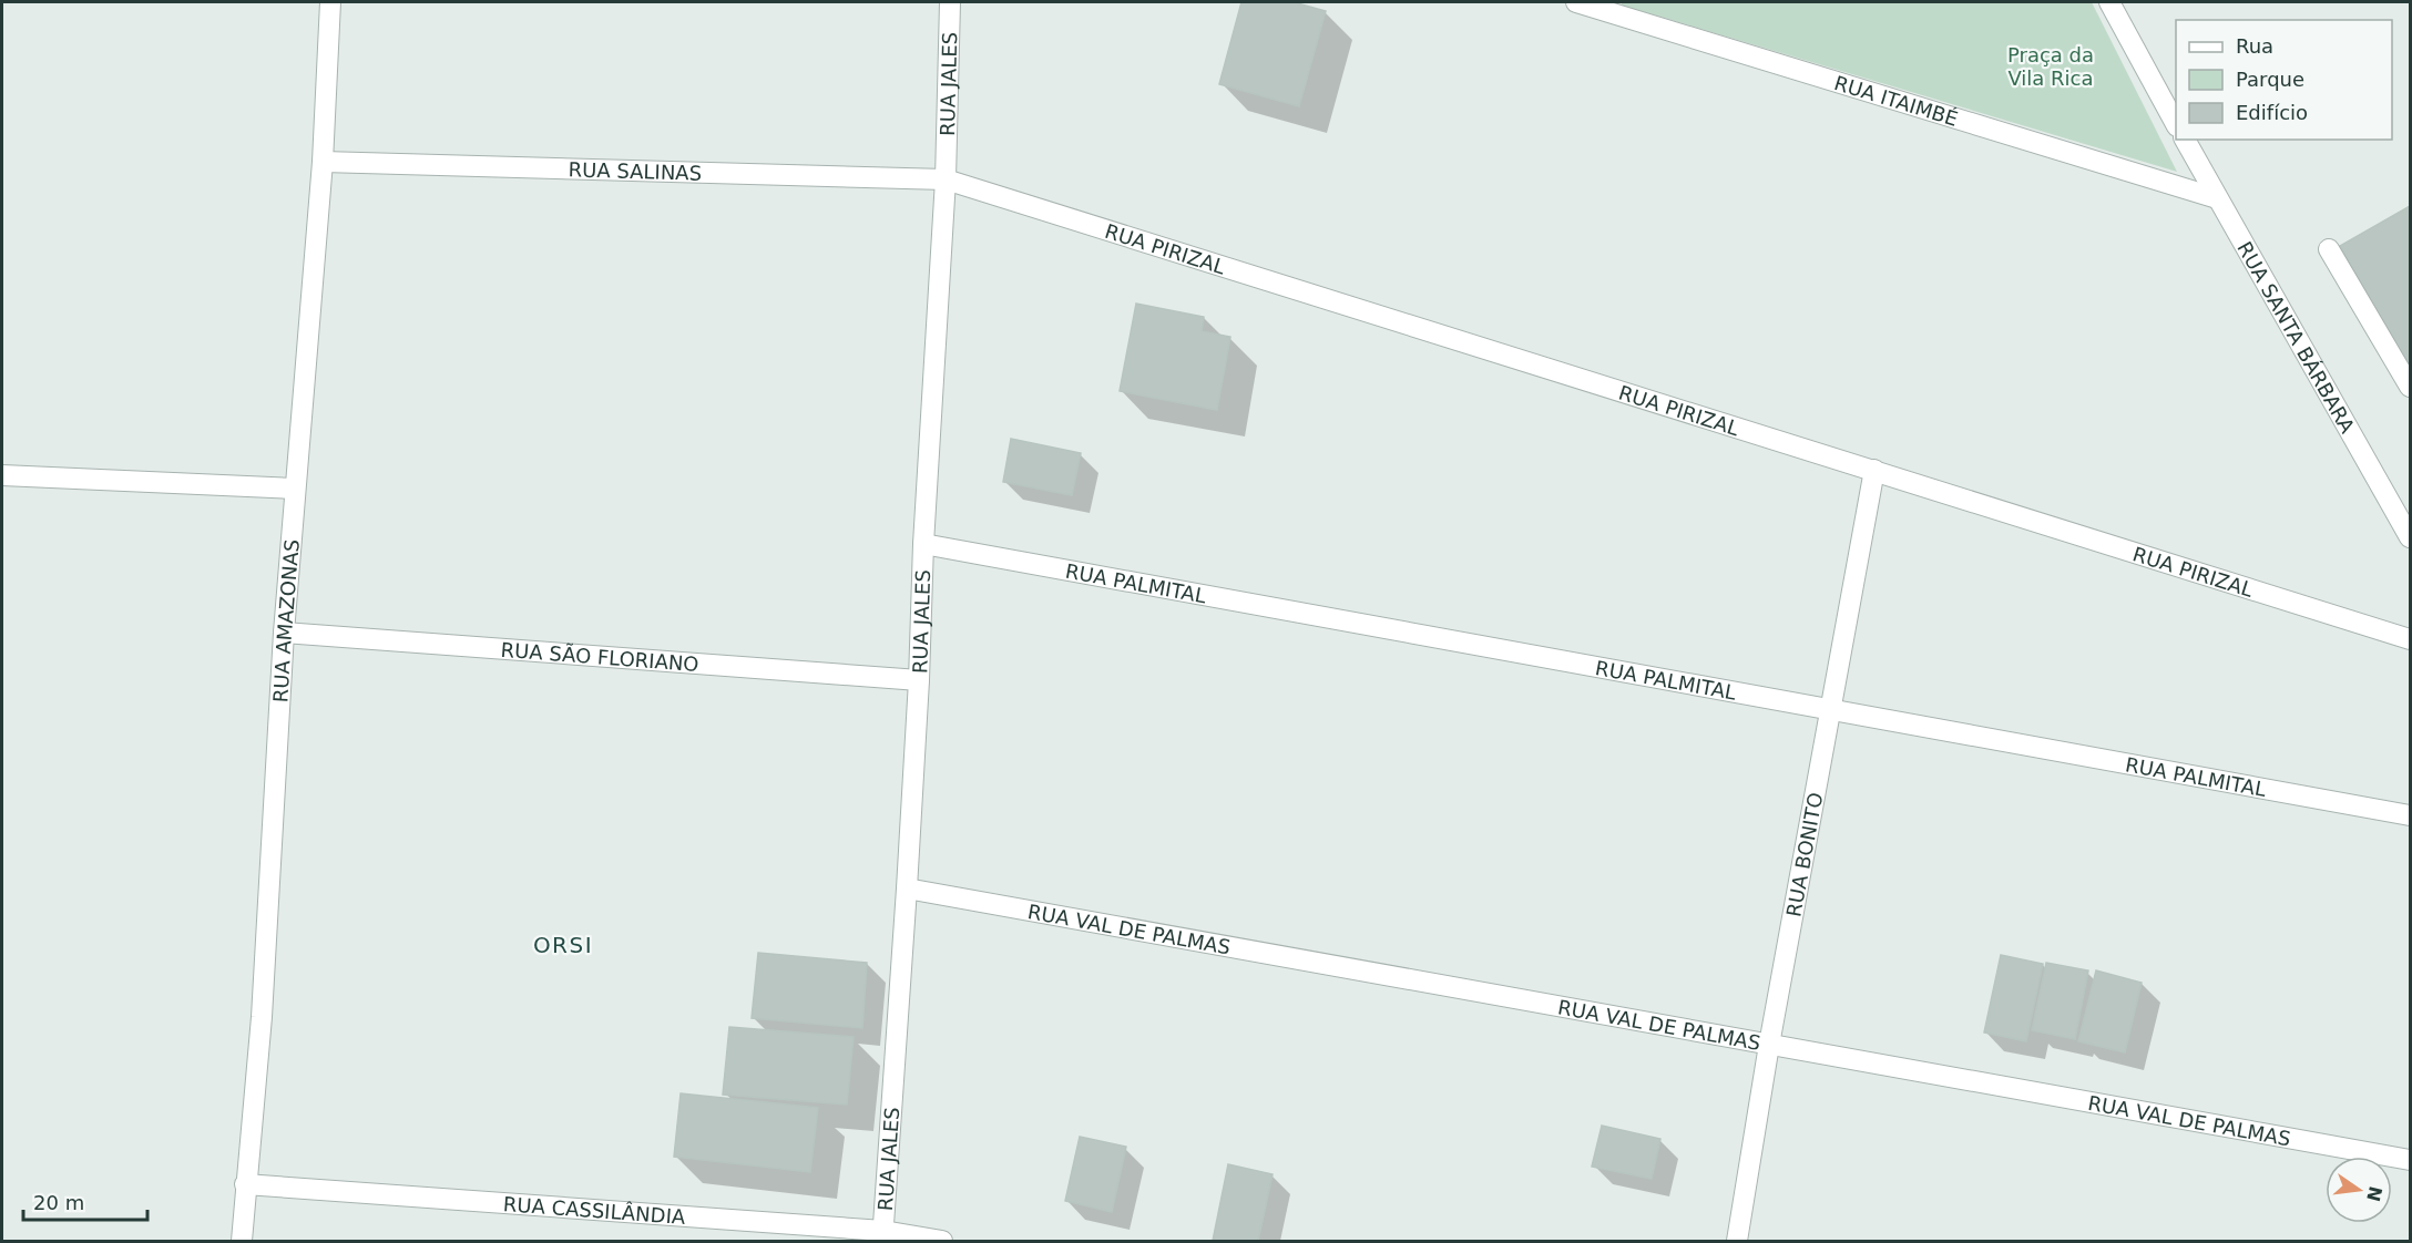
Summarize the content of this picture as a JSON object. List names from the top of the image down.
{
  "streets": {
    "street": [
      "RUA JALES",
      "RUA ITAIMBÉ",
      "RUA SALINAS",
      "RUA PIRIZAL",
      "RUA SANTA BÁRBARA",
      "RUA PALMITAL",
      "RUA AMAZONAS",
      "RUA SÃO FLORIANO",
      "RUA BONITO",
      "RUA VAL DE PALMAS",
      "RUA CASSILÂNDIA"
    ]
  },
  "crossings": [
    ["RUA JALES", "RUA SALINAS"],
    ["RUA JALES", "RUA PIRIZAL"],
    ["RUA JALES", "RUA PALMITAL"],
    ["RUA JALES", "RUA SÃO FLORIANO"],
    ["RUA JALES", "RUA VAL DE PALMAS"],
    ["RUA JALES", "RUA CASSILÂNDIA"],
    ["RUA ITAIMBÉ", "RUA SANTA BÁRBARA"],
    ["RUA SALINAS", "RUA PIRIZAL"],
    ["RUA SALINAS", "RUA AMAZONAS"],
    ["RUA PIRIZAL", "RUA BONITO"],
    ["RUA PALMITAL", "RUA BONITO"],
    ["RUA AMAZONAS", "RUA SÃO FLORIANO"],
    ["RUA AMAZONAS", "RUA CASSILÂNDIA"],
    ["RUA BONITO", "RUA VAL DE PALMAS"]
  ],
  "districts": ["ORSI"],
  "parks": ["Praça da Vila Rica"],
  "legend": ["Rua", "Parque", "Edifício"],
  "scale_bar": "20 m",
  "north": "right"
}
